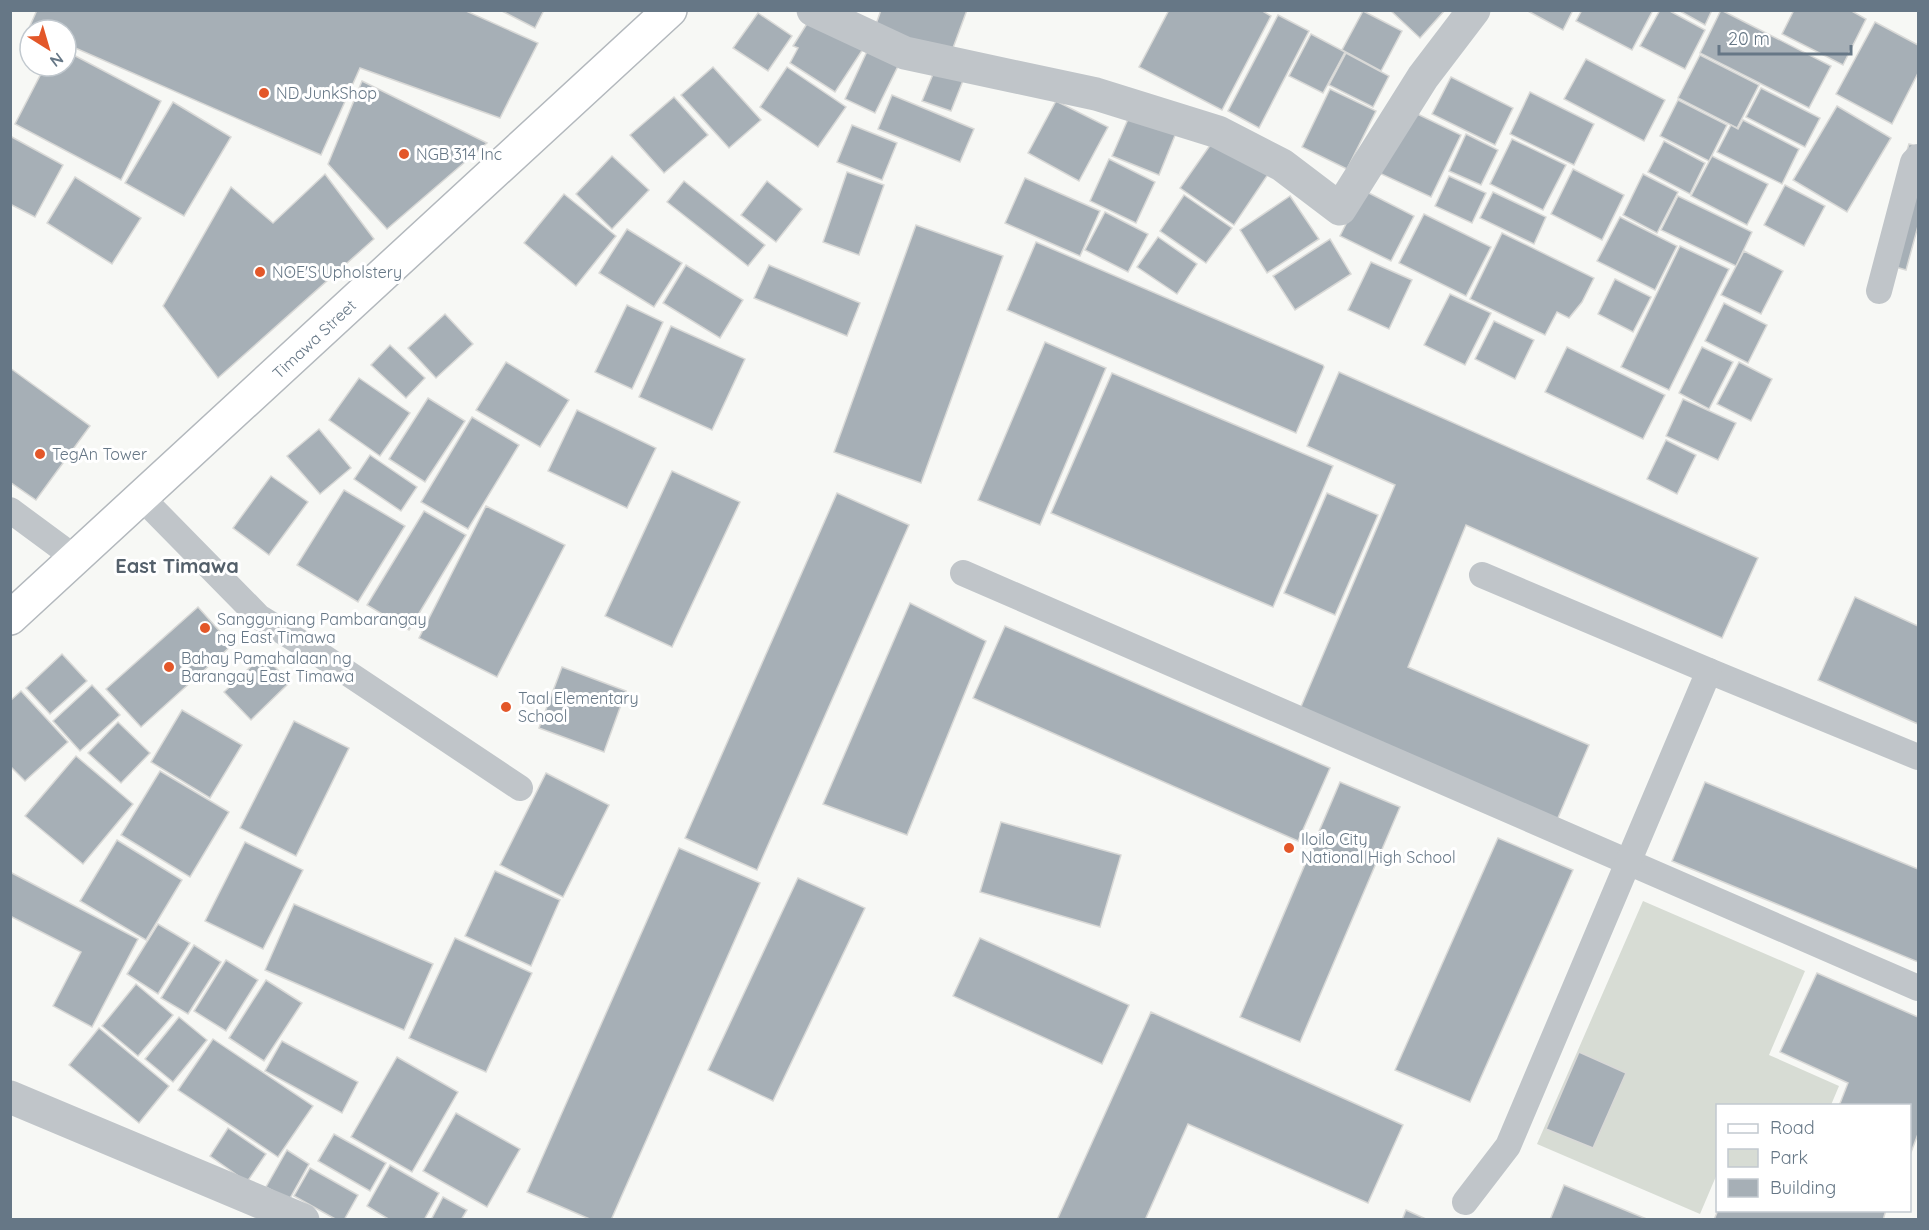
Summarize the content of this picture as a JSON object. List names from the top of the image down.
{
  "streets": {
    "street": ["Timawa Street"]
  },
  "districts": ["East Timawa"],
  "places": [
    "ND JunkShop",
    "NGB 314 Inc",
    "NOE'S Upholstery",
    "TegAn Tower",
    "Sangguniang Pambarangay ng East Timawa",
    "Bahay Pamahalaan ng Barangay East Timawa",
    "Taal Elementary School",
    "Iloilo City National High School"
  ],
  "legend": ["Road", "Park", "Building"],
  "scale_bar": "20 m",
  "north": "bottom right"
}
